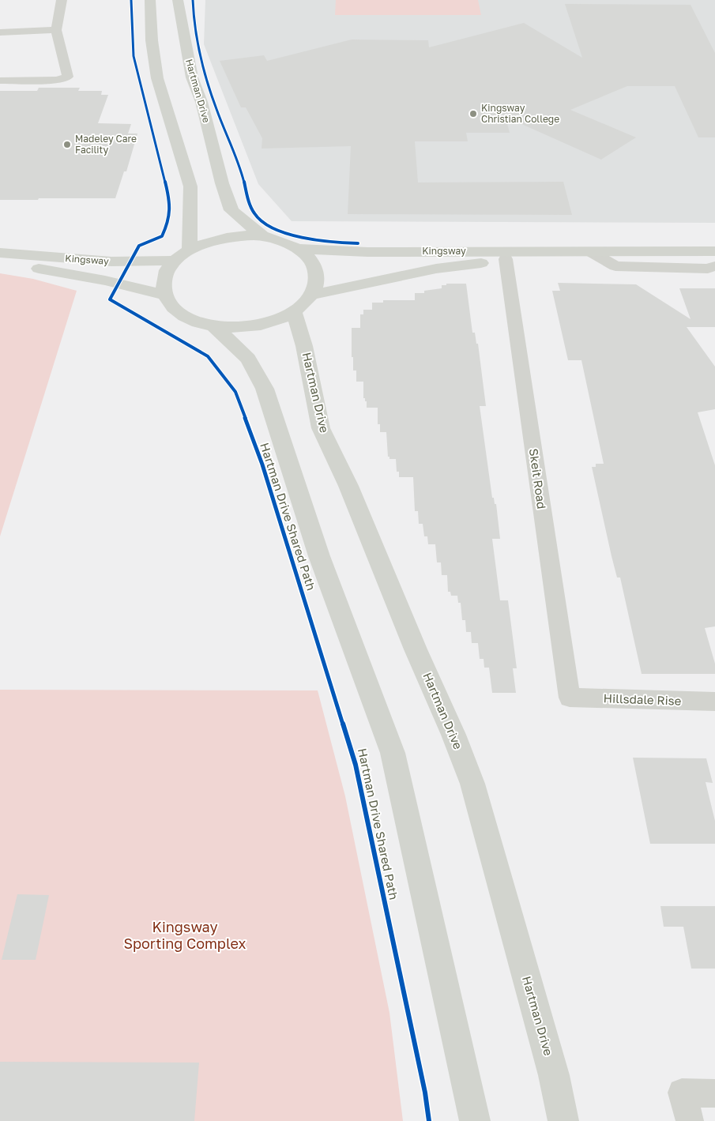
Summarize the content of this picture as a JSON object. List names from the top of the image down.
{
  "streets": {
    "main road": ["Hartman Drive", "Kingsway"],
    "street": ["Skeit Road", "Hillsdale Rise"],
    "cycle path": ["Hartman Drive Shared Path"]
  },
  "crossings": [
    ["Hartman Drive", "Kingsway"],
    ["Kingsway", "Skeit Road"],
    ["Skeit Road", "Hillsdale Rise"]
  ],
  "parks": ["Kingsway Sporting Complex"],
  "places": ["Kingsway Christian College", "Madeley Care Facility"]
}
